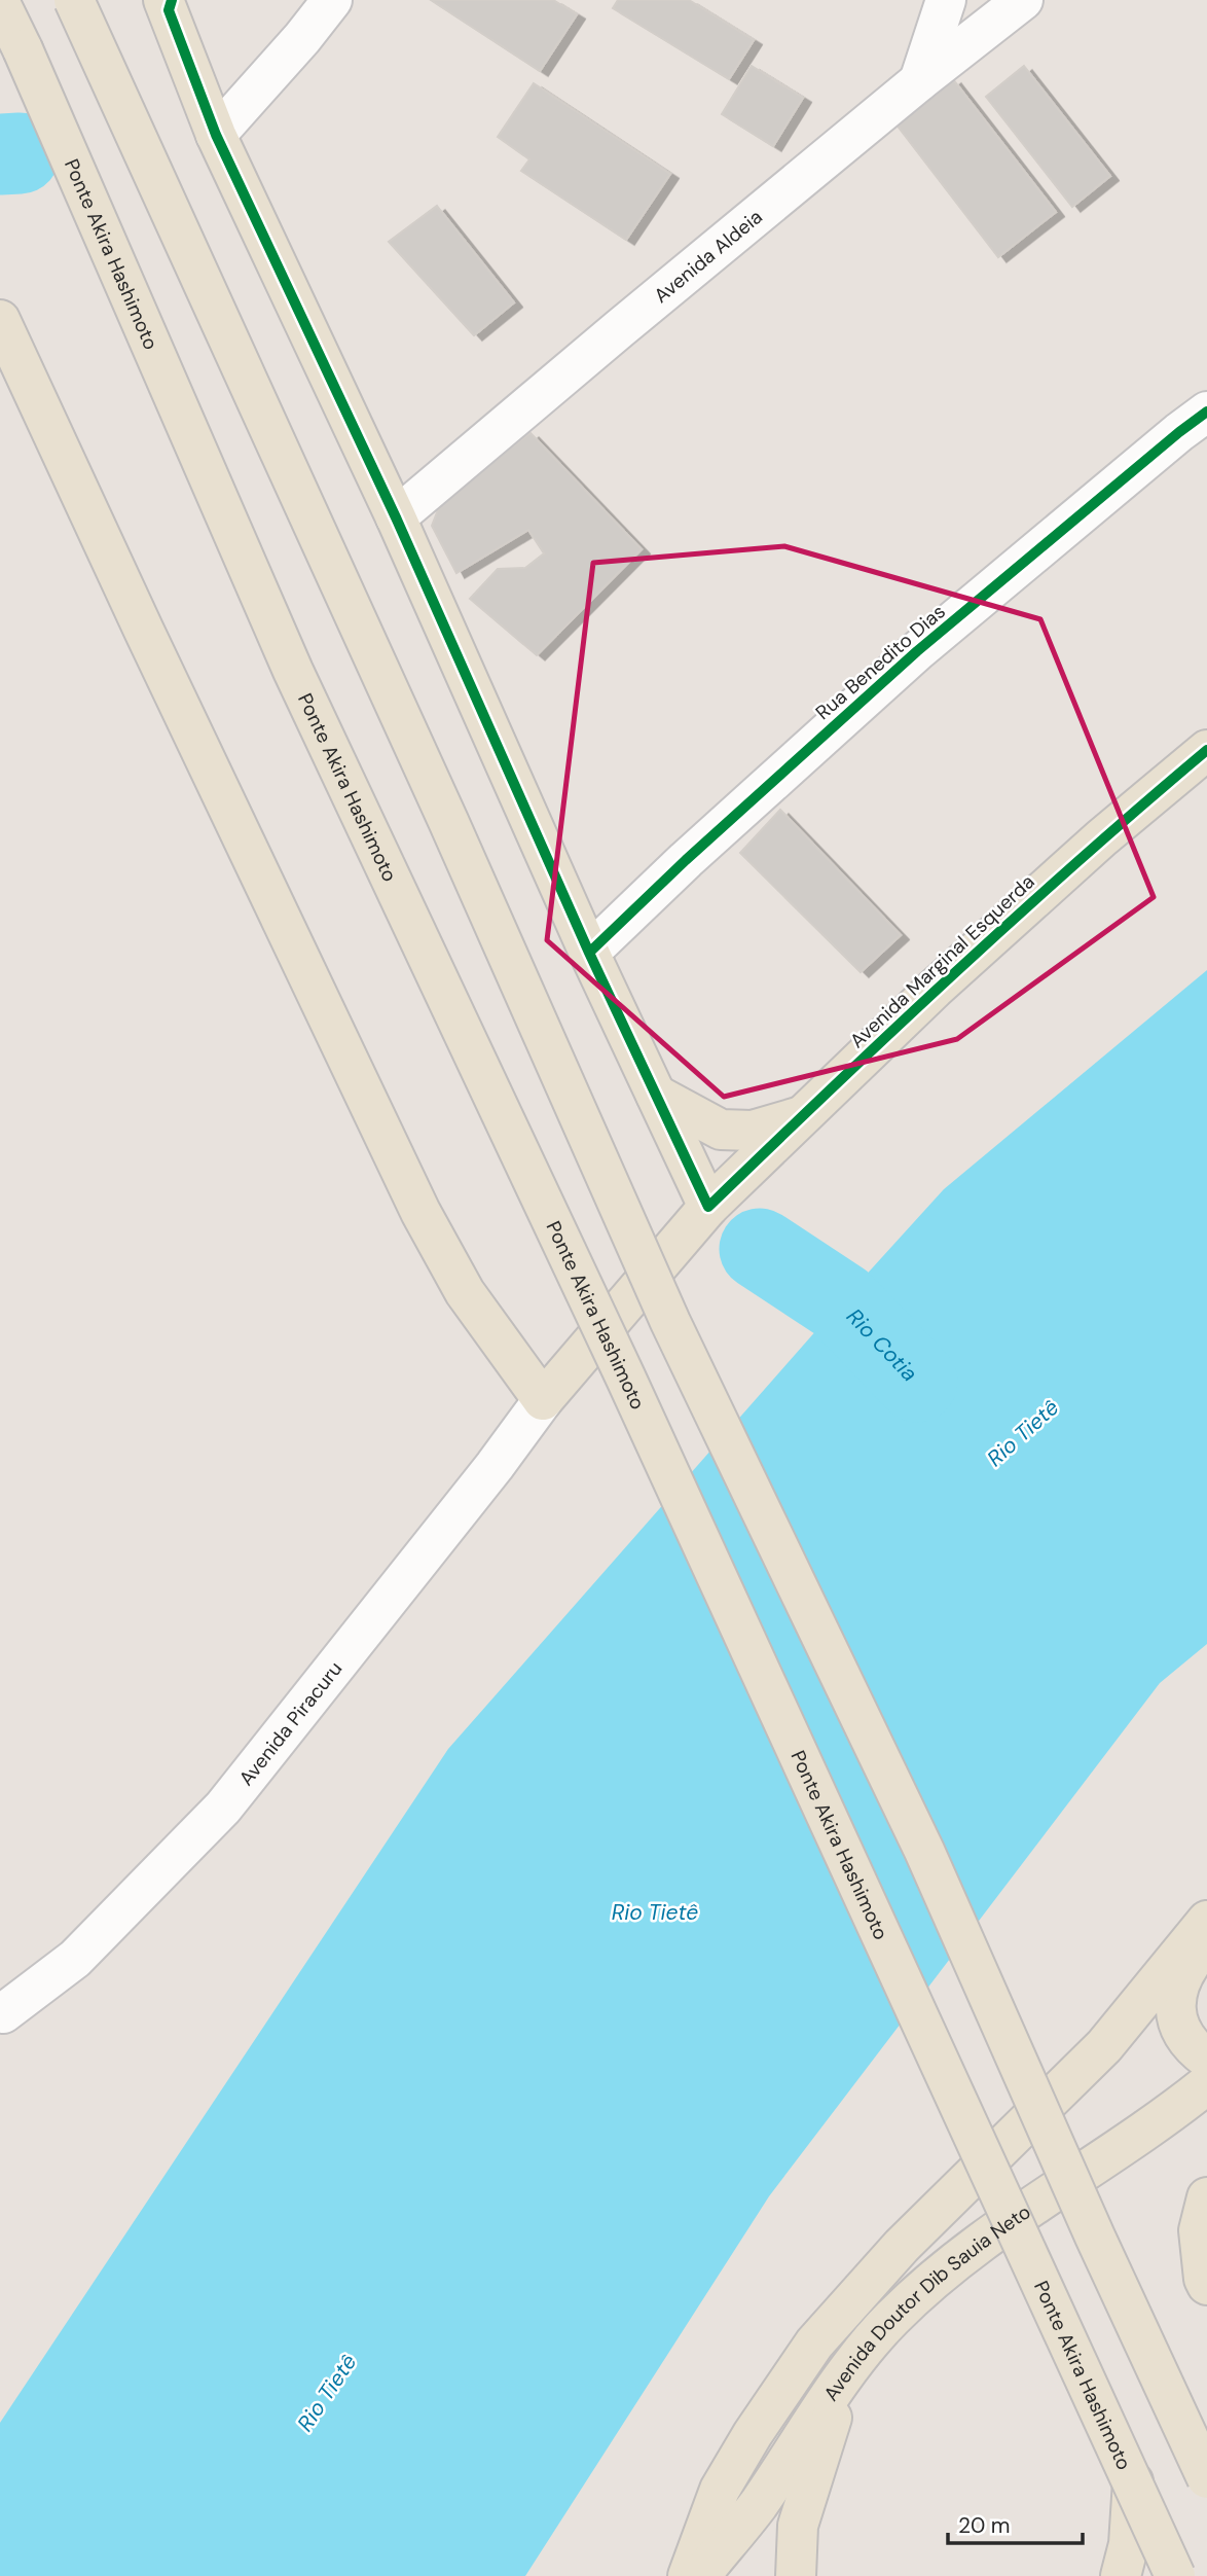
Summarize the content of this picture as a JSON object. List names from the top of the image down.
{
  "streets": {
    "main road": ["Ponte Akira Hashimoto", "Avenida Marginal Esquerda", "Avenida Doutor Dib Sauia Neto"],
    "street": ["Avenida Aldeia", "Rua Benedito Dias", "Avenida Piracuru"]
  },
  "crossings": [
    ["Avenida Marginal Esquerda", "Avenida Piracuru"]
  ],
  "water": ["Rio Cotia", "Rio Tietê"],
  "scale_bar": "20 m"
}
